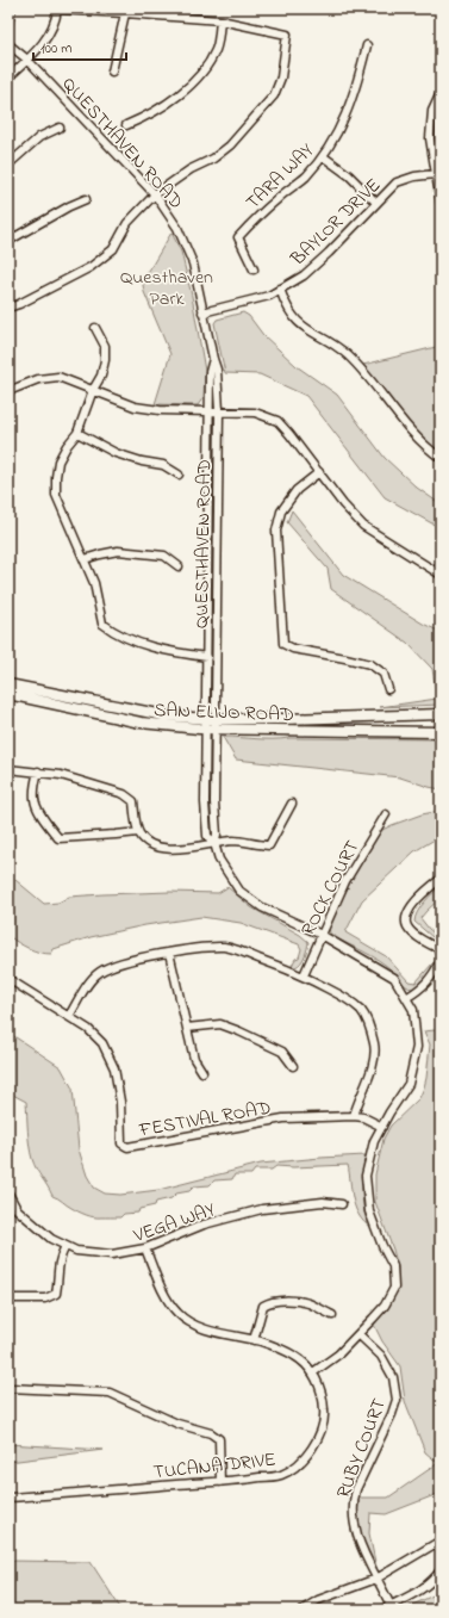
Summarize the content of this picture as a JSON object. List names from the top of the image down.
{
  "streets": {
    "main road": ["SAN ELIJO ROAD"],
    "street": [
      "QUESTHAVEN ROAD",
      "TARA WAY",
      "BAYLOR DRIVE",
      "ROCK COURT",
      "FESTIVAL ROAD",
      "VEGA WAY",
      "RUBY COURT",
      "TUCANA DRIVE"
    ]
  },
  "crossings": [
    ["QUESTHAVEN ROAD", "BAYLOR DRIVE"],
    ["QUESTHAVEN ROAD", "SAN ELIJO ROAD"],
    ["QUESTHAVEN ROAD", "ROCK COURT"],
    ["QUESTHAVEN ROAD", "FESTIVAL ROAD"],
    ["QUESTHAVEN ROAD", "RUBY COURT"],
    ["QUESTHAVEN ROAD", "TUCANA DRIVE"]
  ],
  "parks": ["Questhaven Park"],
  "scale_bar": "100 m"
}
